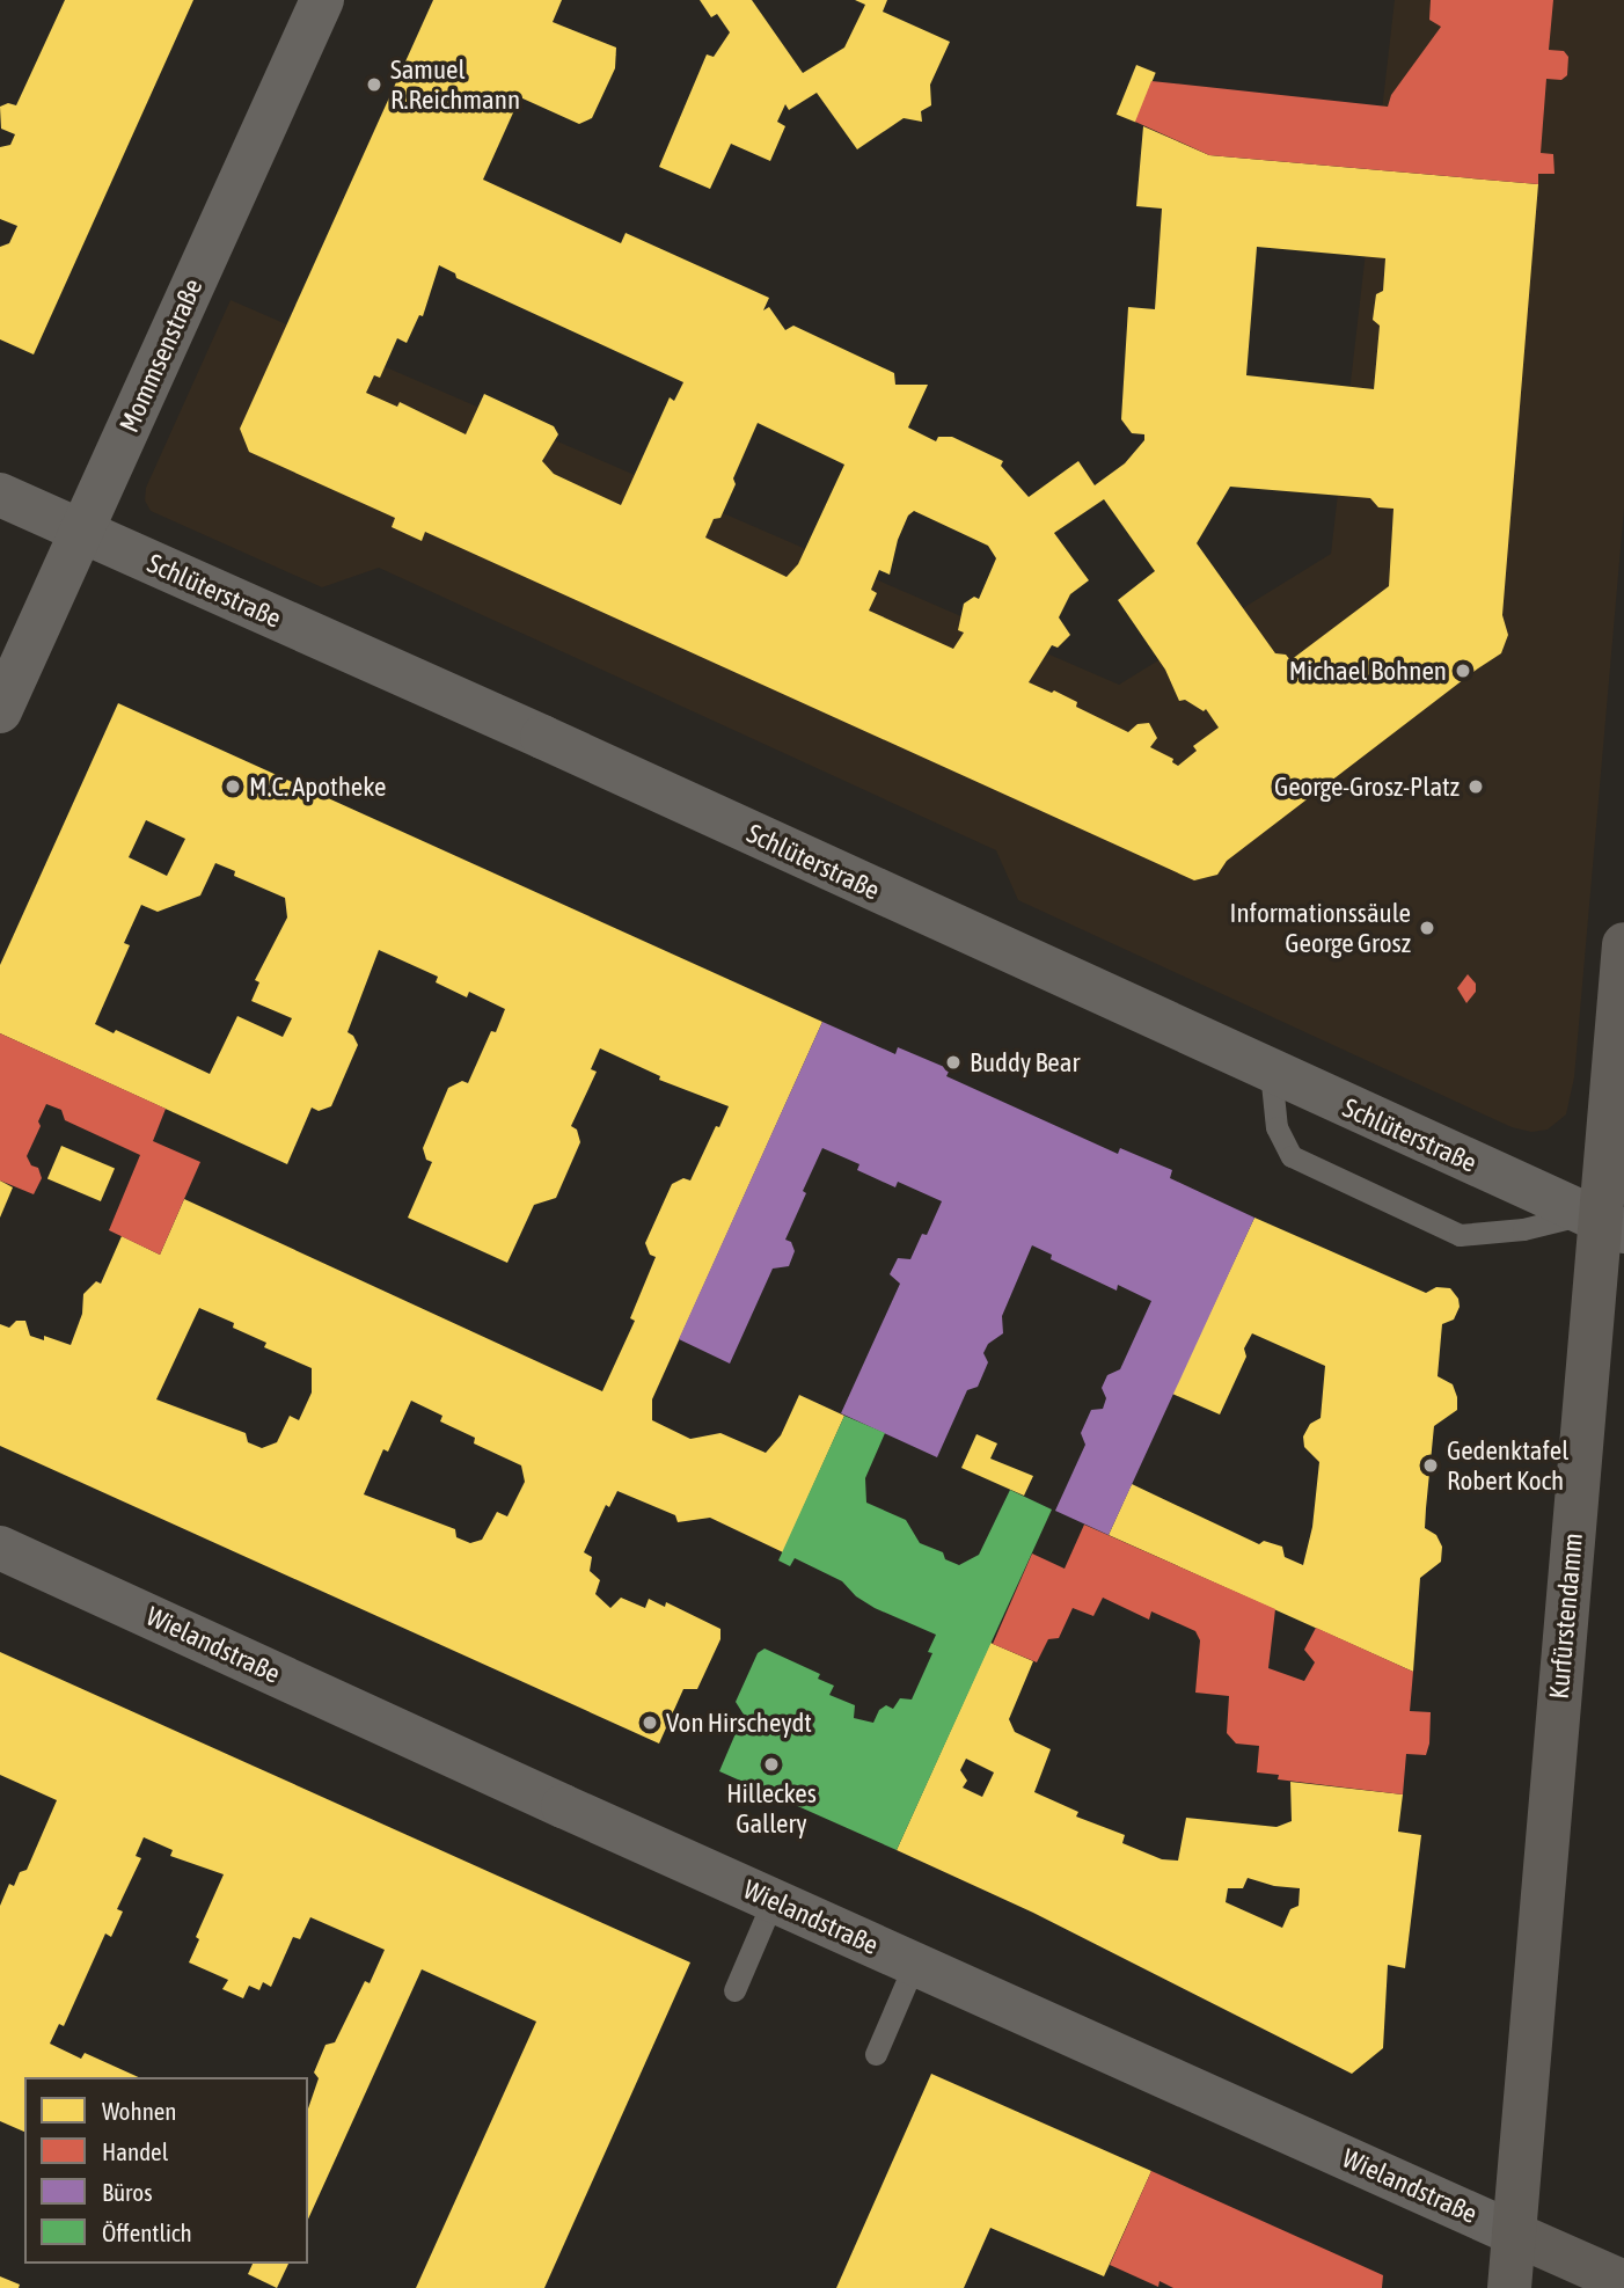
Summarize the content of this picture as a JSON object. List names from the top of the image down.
{
  "streets": {
    "main road": ["Kurfürstendamm", "Wielandstraße"],
    "street": ["Mommsenstraße", "Schlüterstraße"]
  },
  "crossings": [
    ["Mommsenstraße", "Schlüterstraße"],
    ["Schlüterstraße", "Kurfürstendamm"],
    ["Kurfürstendamm", "Wielandstraße"]
  ],
  "places": [
    "Samuel R.Reichmann",
    "Michael Bohnen",
    "M.C. Apotheke",
    "George-Grosz-Platz",
    "Informationssäule George Grosz",
    "Buddy Bear",
    "Gedenktafel Robert Koch",
    "Von Hirscheydt",
    "Hilleckes Gallery"
  ],
  "legend": [
    "Wohnen",
    "Handel",
    "Büros",
    "Öffentlich"
  ]
}
